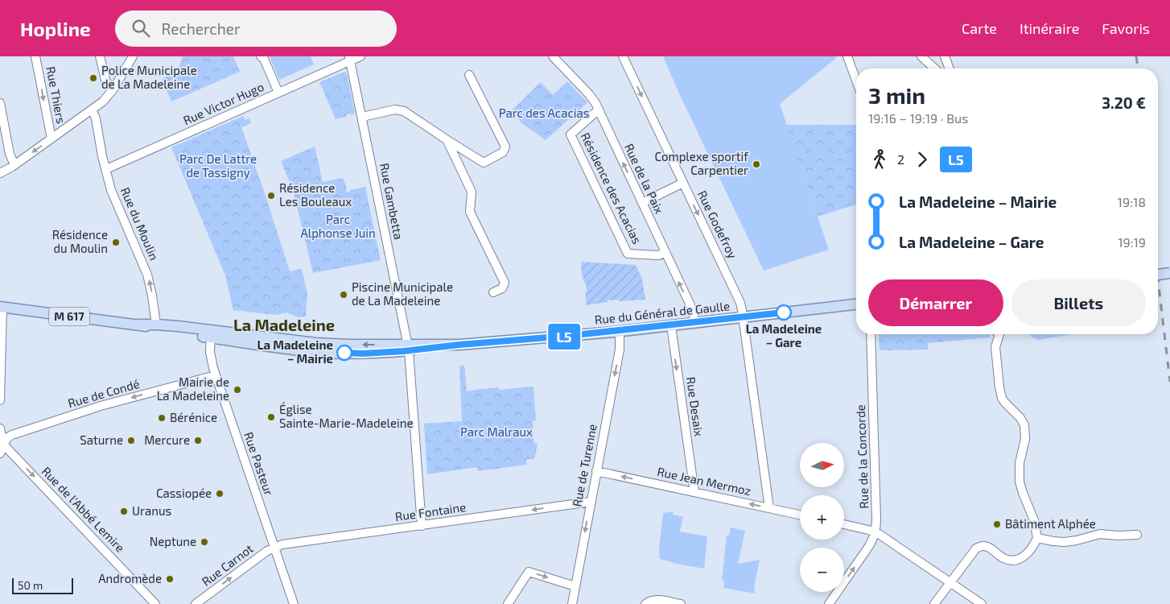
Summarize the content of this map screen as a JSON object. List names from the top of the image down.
{
  "streets": {
    "main road": ["Rue du Général de Gaulle", "M 617"],
    "street": [
      "Rue Thiers",
      "Rue Victor Hugo",
      "Rue de la Paix",
      "Résidence des Acacias",
      "Rue Gambetta",
      "Rue du Moulin",
      "Rue Godefroy",
      "Rue de Condé",
      "Rue Desaix",
      "Rue de la Concorde",
      "Rue Pasteur",
      "Rue de Turenne",
      "Rue Jean Mermoz",
      "Rue de l'Abbé Lemire",
      "Rue Fontaine",
      "Rue Carnot"
    ]
  },
  "crossings": [
    ["Rue Victor Hugo", "Rue Gambetta"],
    ["Rue Victor Hugo", "Rue du Moulin"],
    ["Rue de la Paix", "Résidence des Acacias"],
    ["Rue de la Paix", "Rue du Général de Gaulle"],
    ["Rue Gambetta", "Rue du Général de Gaulle"],
    ["Rue Gambetta", "Rue Fontaine"],
    ["Rue du Moulin", "Rue du Général de Gaulle"],
    ["Rue Godefroy", "Rue du Général de Gaulle"],
    ["Rue Godefroy", "Rue Jean Mermoz"],
    ["Rue du Général de Gaulle", "Rue Desaix"],
    ["Rue du Général de Gaulle", "Rue Pasteur"],
    ["Rue du Général de Gaulle", "Rue de Turenne"],
    ["Rue de Condé", "Rue Pasteur"],
    ["Rue de Condé", "Rue de l'Abbé Lemire"],
    ["Rue Desaix", "Rue Jean Mermoz"],
    ["Rue Pasteur", "Rue Fontaine"],
    ["Rue Pasteur", "Rue Carnot"],
    ["Rue de Turenne", "Rue Jean Mermoz"],
    ["Rue de Turenne", "Rue Fontaine"],
    ["Rue Fontaine", "Rue Carnot"]
  ],
  "one_way": [
    "Rue de la Paix",
    "Rue du Moulin",
    "Rue Godefroy",
    "Rue de Condé",
    "Rue Desaix",
    "Rue de Turenne",
    "Rue Jean Mermoz",
    "Rue de l'Abbé Lemire",
    "Rue Fontaine",
    "Rue Carnot"
  ],
  "districts": ["La Madeleine"],
  "parks": [
    "Parc des Acacias",
    "Parc De Lattre de Tassigny",
    "Parc Alphonse Juin",
    "Parc Malraux"
  ],
  "places": [
    "Police Municipale de La Madeleine",
    "Complexe sportif Carpentier",
    "Résidence Les Bouleaux",
    "Résidence du Moulin",
    "Piscine Municipale de La Madeleine",
    "La Madeleine – Gare",
    "La Madeleine – Mairie",
    "Mairie de La Madeleine",
    "Église Sainte-Marie-Madeleine",
    "Bérénice",
    "Saturne",
    "Mercure",
    "Cassiopée",
    "Uranus",
    "Bâtiment Alphée",
    "Neptune",
    "Andromède"
  ],
  "lines": ["bus line L5"],
  "scale_bar": "50 m",
  "north": "right",
  "page": {
    "header": "Hopline",
    "search": "Rechercher",
    "nav": ["Carte", "Itinéraire", "Favoris"],
    "on_map": "L5",
    "heading": ["3 min", "19:16 – 19:19 · Bus", "3.20 €"],
    "legs": ["2", "L5"],
    "list": [
      {
        "name": "La Madeleine – Mairie",
        "value": "19:18"
      },
      {
        "name": "La Madeleine – Gare",
        "value": "19:19"
      }
    ],
    "buttons": ["Démarrer", "Billets"],
    "map_buttons": ["+", "−"],
    "scale": "50 m"
  }
}
